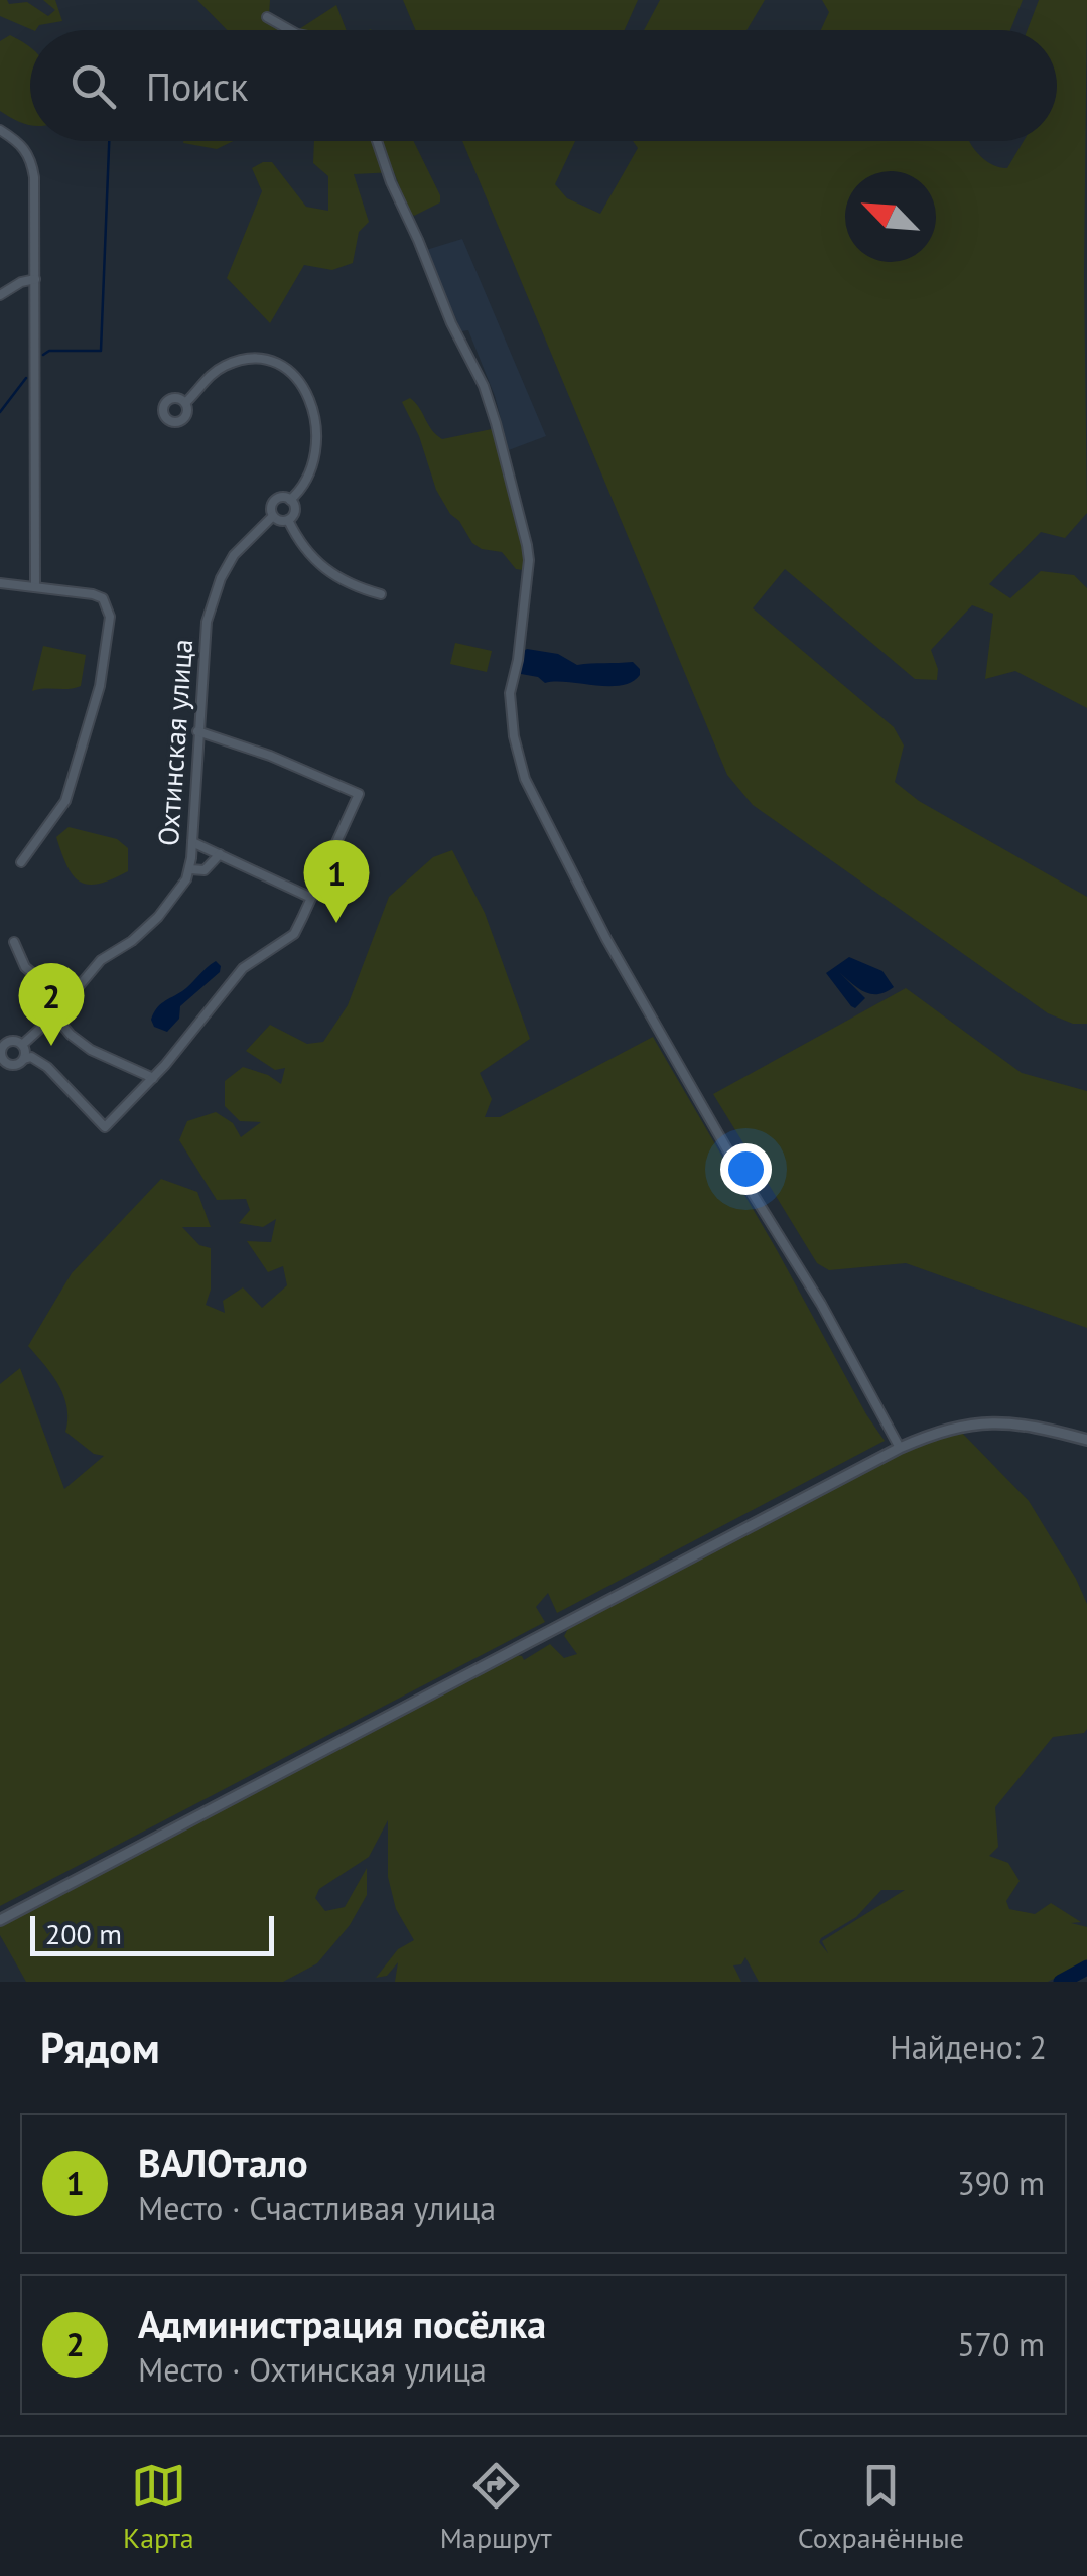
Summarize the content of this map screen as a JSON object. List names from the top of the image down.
{
  "streets": {
    "street": ["Охтинская улица"]
  },
  "scale_bar": "200 m",
  "north": "top left",
  "page": {
    "search": "Поиск",
    "pins": ["1", "2"],
    "scale": "200 m",
    "heading": ["Рядом", "Найдено: 2"],
    "list": [
      {
        "mark": "1",
        "name": "ВАЛОтало",
        "note": "Место · Счастливая улица",
        "value": "390 m"
      },
      {
        "mark": "2",
        "name": "Администрация посёлка",
        "note": "Место · Охтинская улица",
        "value": "570 m"
      }
    ],
    "nav": ["Карта", "Маршрут", "Сохранённые"]
  }
}
